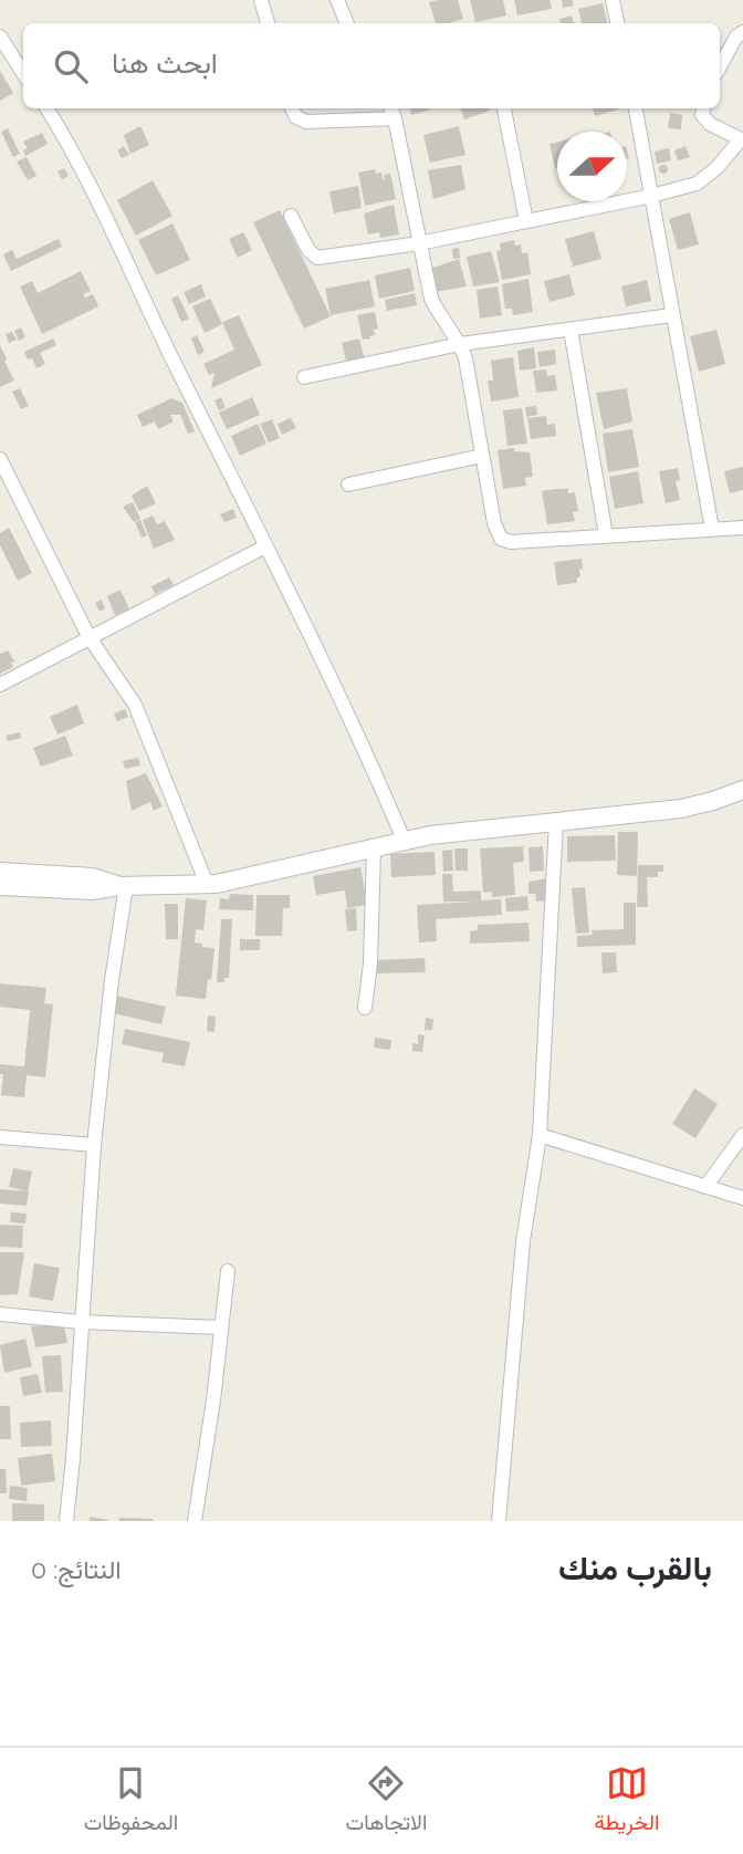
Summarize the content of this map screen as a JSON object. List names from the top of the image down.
{
  "north": "right",
  "page": {
    "search": "ابحث هنا",
    "heading": ["بالقرب منك", "النتائج: 0"],
    "nav": ["الخريطة", "الاتجاهات", "المحفوظات"]
  }
}
